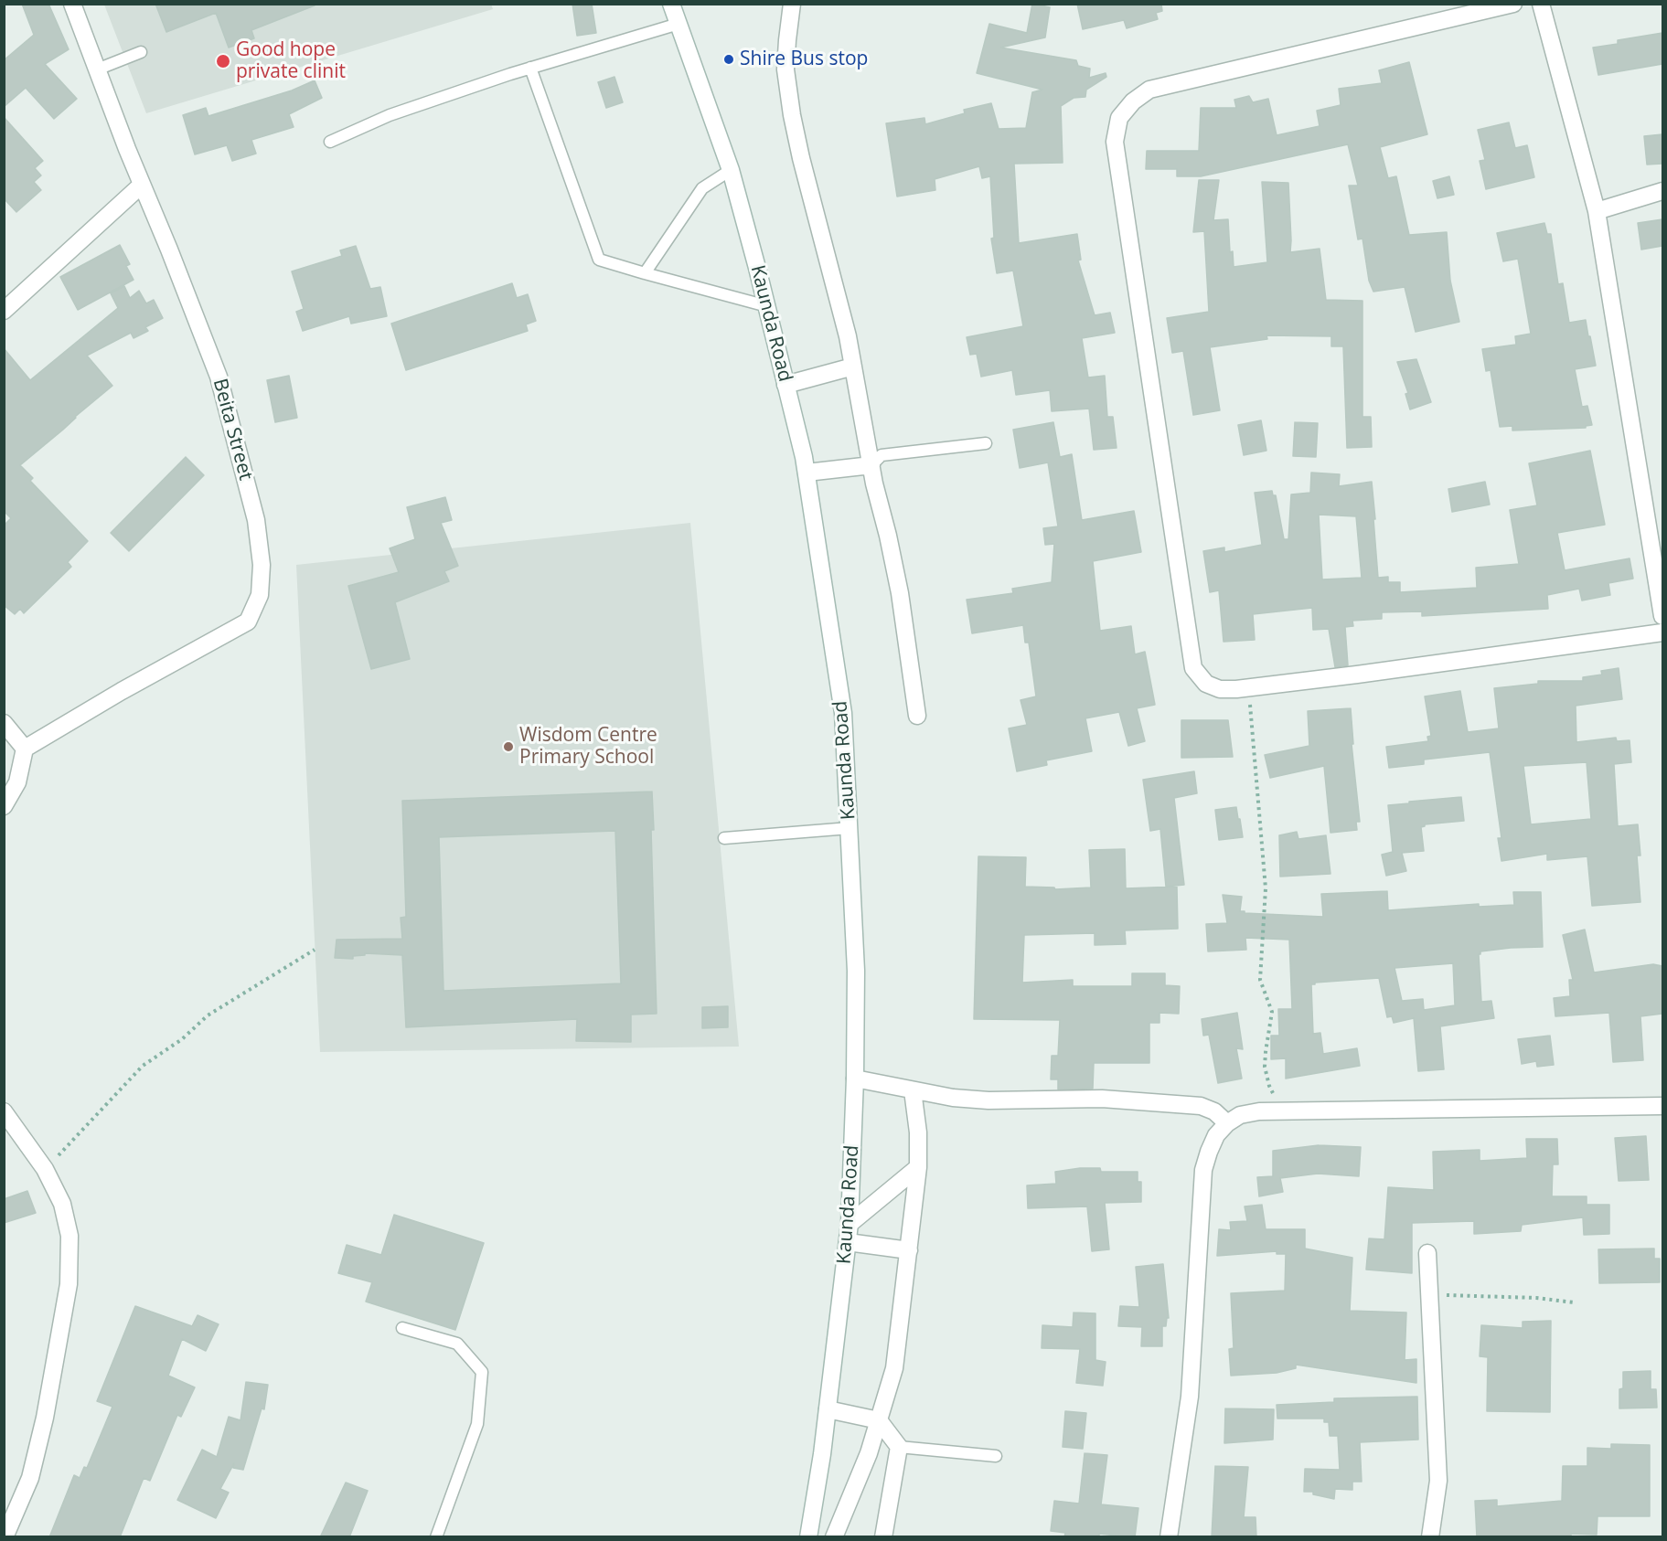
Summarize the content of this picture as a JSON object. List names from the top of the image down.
{
  "streets": {
    "street": ["Kaunda Road", "Beita Street"]
  },
  "places": ["Shire Bus stop", "Good hope private clinit", "Wisdom Centre Primary School"]
}
